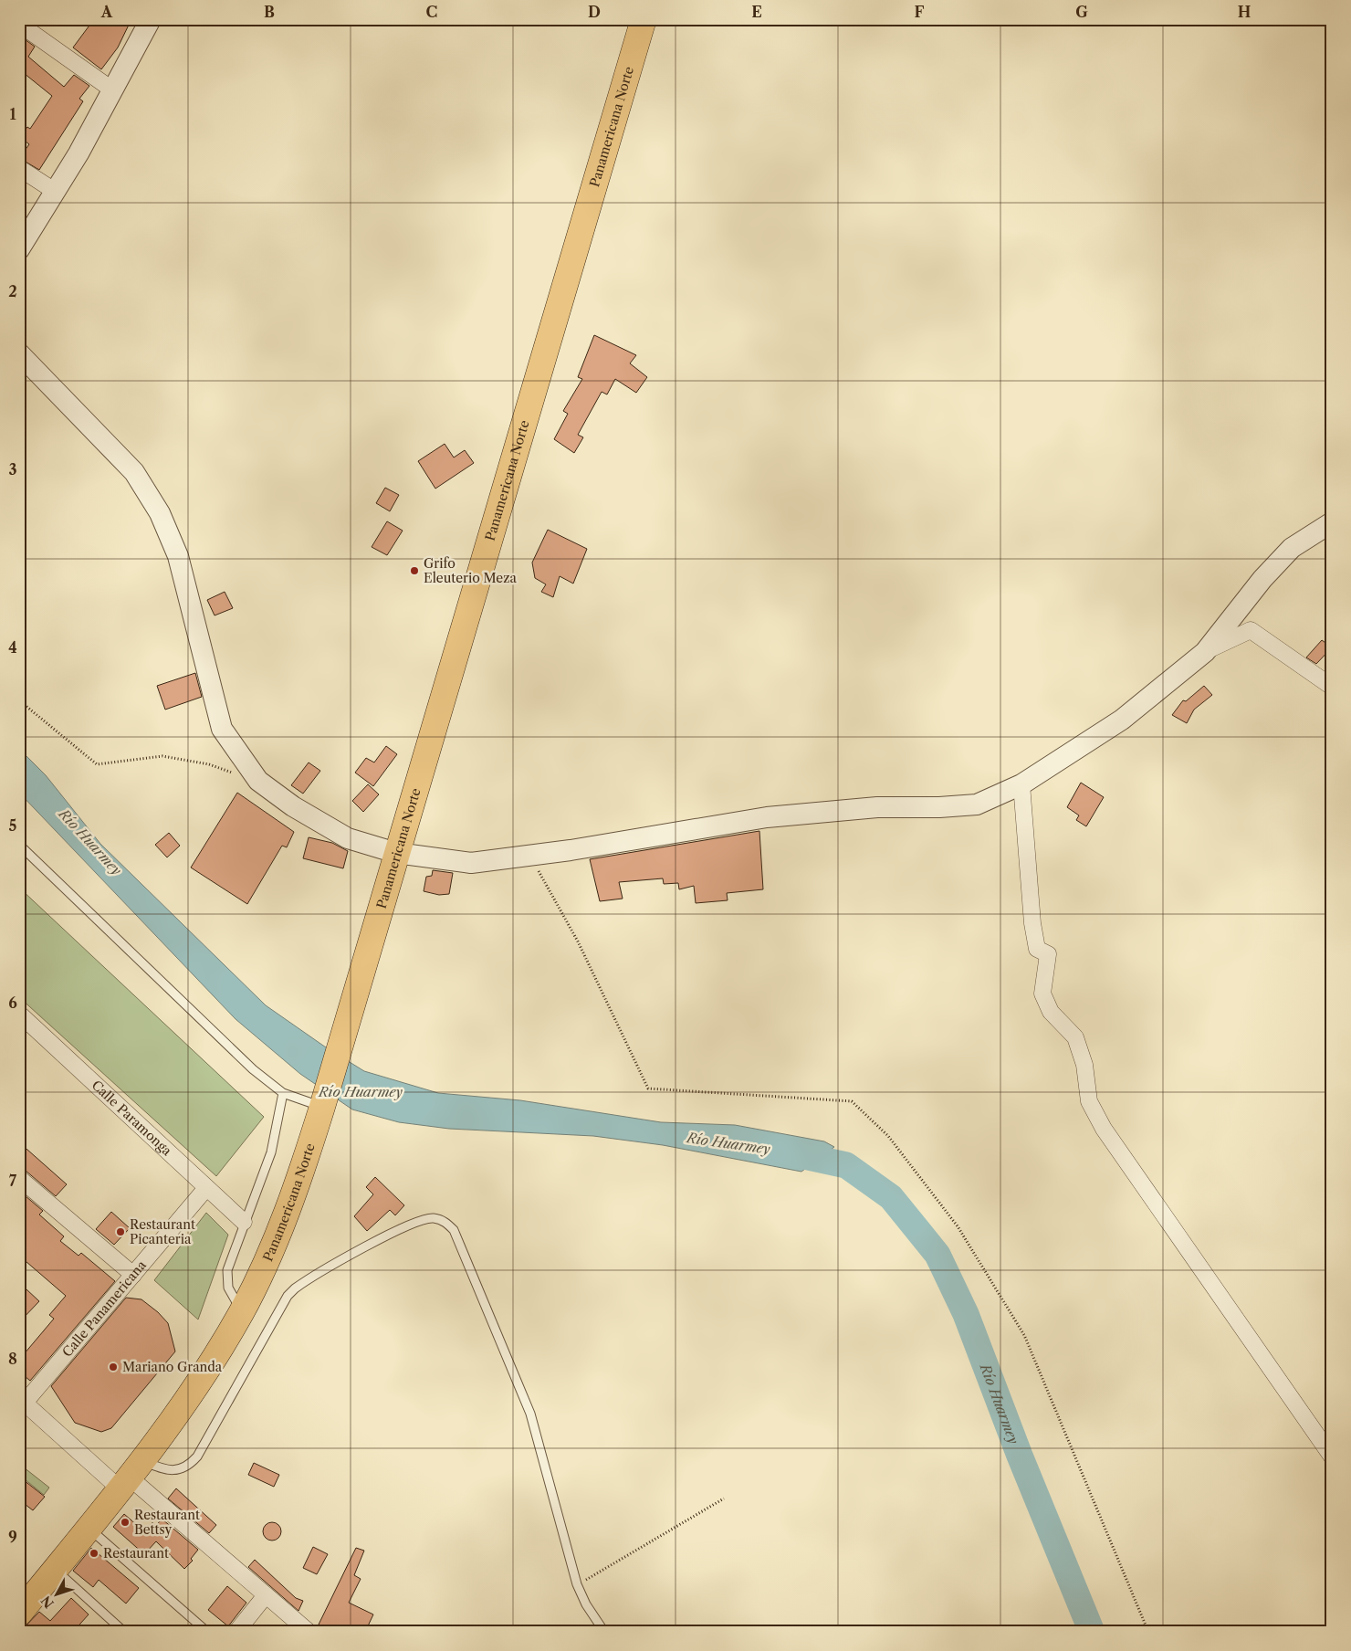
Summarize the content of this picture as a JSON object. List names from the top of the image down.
{
  "streets": {
    "highway": ["Panamericana Norte"],
    "street": ["Calle Paramonga", "Calle Panamericana"]
  },
  "crossings": [
    ["Calle Paramonga", "Calle Panamericana"]
  ],
  "water": ["Río Huarmey"],
  "places": [
    "Grifo Eleuterio Meza",
    "Restaurant Picanteria",
    "Mariano Granda",
    "Restaurant Bettsy",
    "Restaurant"
  ],
  "north": "bottom left",
  "grid": {
    "columns": [
      "A",
      "B",
      "C",
      "D",
      "E",
      "F",
      "G",
      "H"
    ],
    "rows": [
      "1",
      "2",
      "3",
      "4",
      "5",
      "6",
      "7",
      "8",
      "9"
    ]
  }
}
